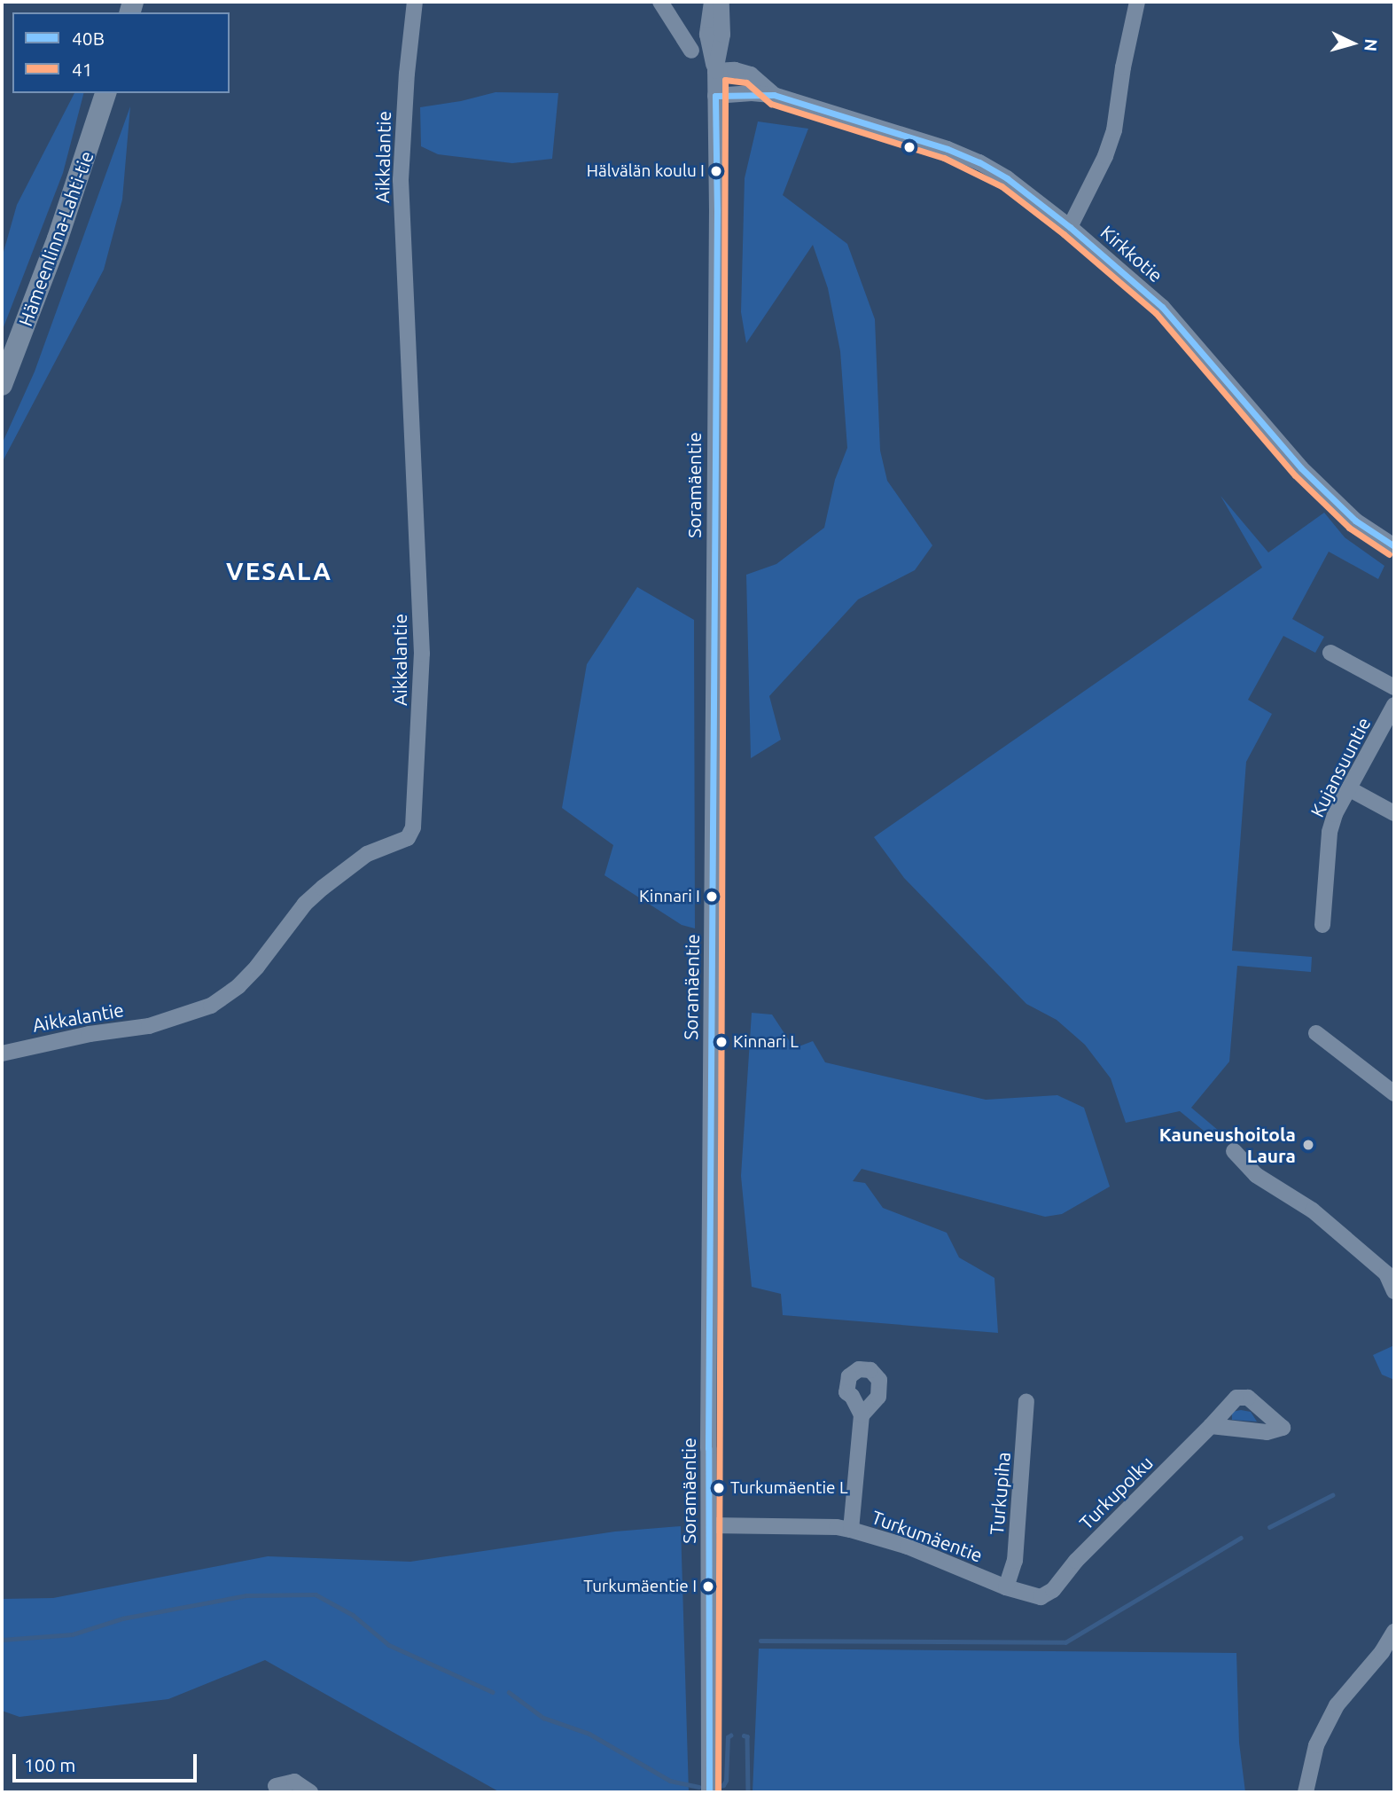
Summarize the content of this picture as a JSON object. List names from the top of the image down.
{
  "streets": {
    "highway": ["Hämeenlinna-Lahti-tie"],
    "street": [
      "Aikkalantie",
      "Kirkkotie",
      "Soramäentie",
      "Kujansuuntie",
      "Turkupolku",
      "Turkupiha",
      "Turkumäentie"
    ]
  },
  "crossings": [
    ["Kirkkotie", "Soramäentie"],
    ["Soramäentie", "Turkumäentie"],
    ["Turkupolku", "Turkumäentie"],
    ["Turkupiha", "Turkumäentie"]
  ],
  "districts": ["VESALA"],
  "places": [
    "Hälvälän koulu I",
    "Kinnari I",
    "Kinnari L",
    "Kauneushoitola Laura",
    "Turkumäentie L",
    "Turkumäentie I"
  ],
  "lines": ["transit line 41", "transit line 40B"],
  "legend": ["40B", "41"],
  "scale_bar": "100 m",
  "north": "right"
}
